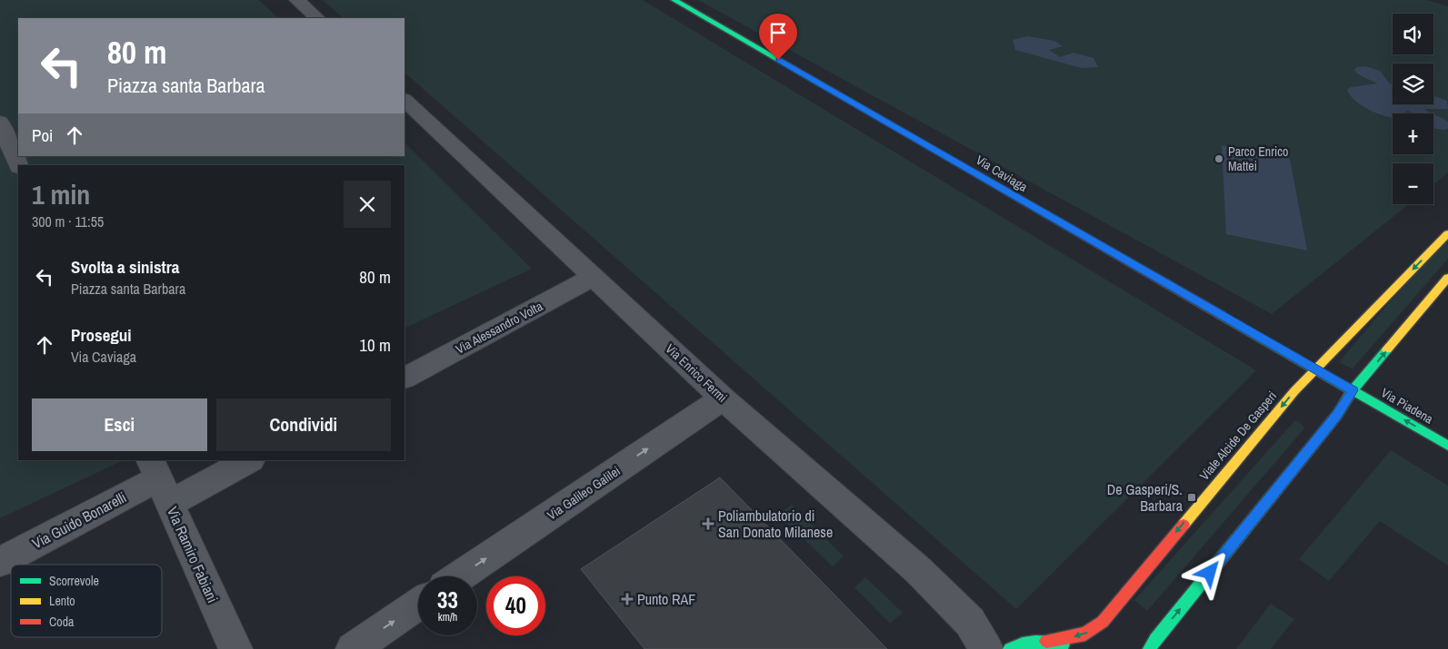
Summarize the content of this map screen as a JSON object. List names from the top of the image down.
{
  "streets": {
    "street": [
      "Via Caviaga",
      "Via Alessandro Volta",
      "Via Enrico Fermi",
      "Via Piadena",
      "Viale Alcide De Gasperi",
      "Via Galileo Galilei",
      "Via Guido Bonarelli",
      "Via Ramiro Fabiani"
    ]
  },
  "crossings": [
    ["Via Caviaga", "Via Piadena"],
    ["Via Caviaga", "Viale Alcide De Gasperi"],
    ["Via Alessandro Volta", "Via Enrico Fermi"],
    ["Via Enrico Fermi", "Via Galileo Galilei"],
    ["Via Guido Bonarelli", "Via Ramiro Fabiani"]
  ],
  "one_way": ["Via Piadena", "Via Galileo Galilei"],
  "places": {
    "other": ["Parco Enrico Mattei"],
    "transit": ["De Gasperi/S. Barbara"],
    "health": ["Poliambulatorio di San Donato Milanese", "Punto RAF"]
  },
  "legend": ["Scorrevole", "Lento", "Coda"],
  "page": {
    "map_buttons": ["+", "−"],
    "turn": ["80 m", "Piazza santa Barbara"],
    "then": "Poi",
    "heading": ["1 min", "300 m · 11:55"],
    "list": [
      {
        "name": "Svolta a sinistra",
        "note": "Piazza santa Barbara",
        "value": "80 m"
      },
      {
        "name": "Prosegui",
        "note": "Via Caviaga",
        "value": "10 m"
      }
    ],
    "buttons": ["Esci", "Condividi"],
    "speed": "33 km/h",
    "limit": "40"
  }
}
